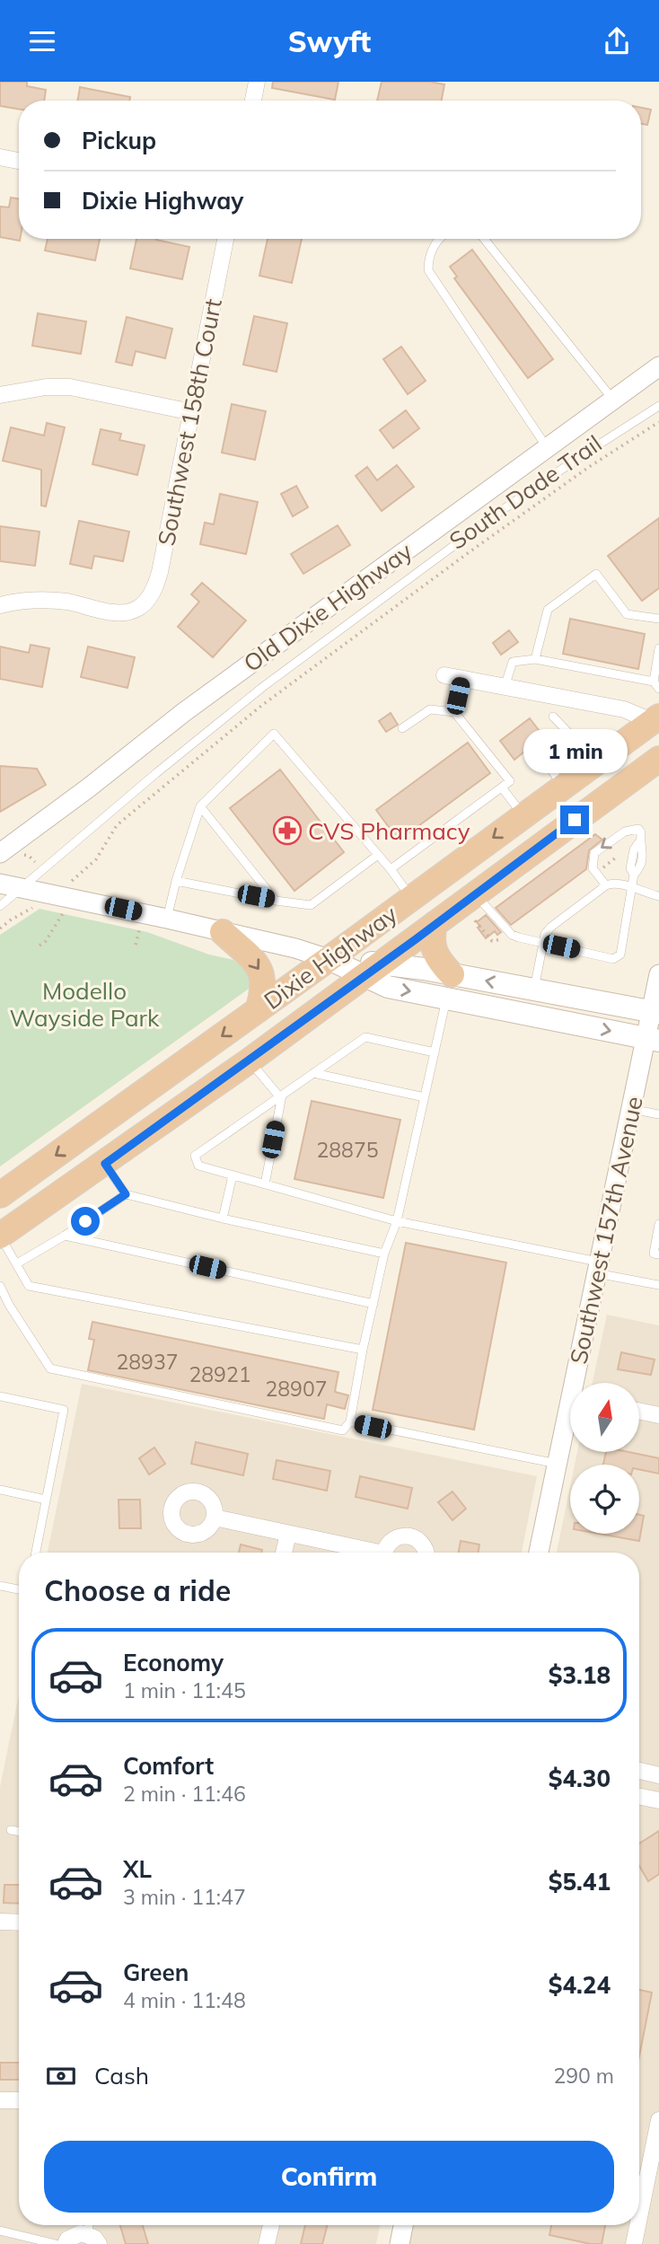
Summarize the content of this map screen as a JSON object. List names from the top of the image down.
{
  "streets": {
    "highway": ["Dixie Highway"],
    "street": ["Southwest 158th Court", "Old Dixie Highway", "Southwest 157th Avenue"],
    "path": ["South Dade Trail"]
  },
  "parks": ["Modello Wayside Park"],
  "places": {
    "pharmacy": ["CVS Pharmacy"]
  },
  "house_numbers": [
    "28875",
    "28937",
    "28921",
    "28907"
  ],
  "north": "top",
  "page": {
    "header": "Swyft",
    "banner": ["Pickup", "Dixie Highway"],
    "bubble": "1 min",
    "heading": "Choose a ride",
    "list": [
      {
        "name": "Economy",
        "note": "1 min · 11:45",
        "value": "$3.18"
      },
      {
        "name": "Comfort",
        "note": "2 min · 11:46",
        "value": "$4.30"
      },
      {
        "name": "XL",
        "note": "3 min · 11:47",
        "value": "$5.41"
      },
      {
        "name": "Green",
        "note": "4 min · 11:48",
        "value": "$4.24"
      }
    ],
    "pay": ["Cash", "290 m"],
    "buttons": "Confirm"
  }
}
